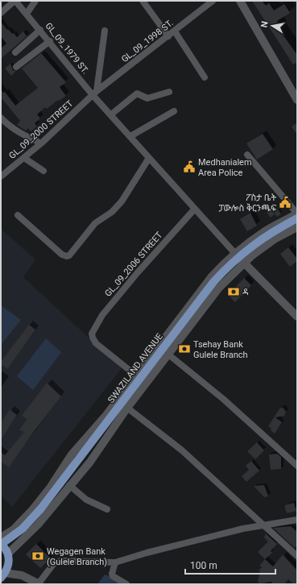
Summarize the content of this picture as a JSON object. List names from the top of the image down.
{
  "streets": {
    "main road": ["SWAZILAND AVENUE"],
    "street": [
      "GL_09_1998 ST.",
      "GL_09_1979 ST.",
      "GL_09_2000 STREET",
      "GL_09_2006 STREET"
    ]
  },
  "crossings": [
    ["GL_09_1998 ST.", "GL_09_1979 ST."],
    ["GL_09_1998 ST.", "GL_09_2000 STREET"],
    ["GL_09_1979 ST.", "GL_09_2000 STREET"],
    ["GL_09_1979 ST.", "GL_09_2006 STREET"],
    ["GL_09_1979 ST.", "SWAZILAND AVENUE"]
  ],
  "places": {
    "public building": ["Medhanialem Area Police", "ፖስታ ቤት ፓውሎስ ቅርንጫፍ"],
    "bank": ["ዳ", "Tsehay Bank Gulele Branch", "Wegagen Bank (Gulele Branch)"]
  },
  "scale_bar": "100 m",
  "north": "left"
}
